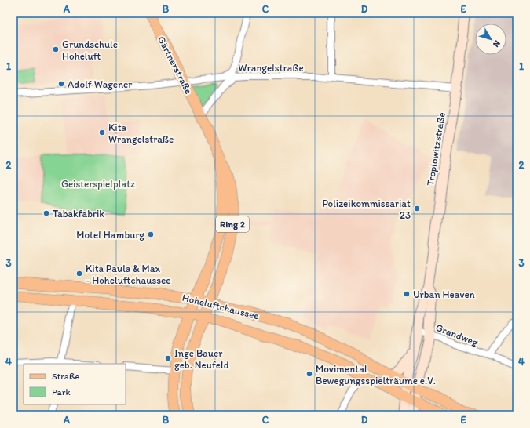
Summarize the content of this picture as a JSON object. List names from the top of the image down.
{
  "streets": {
    "main road": ["Gärtnerstraße", "Ring 2", "Hoheluftchaussee"],
    "street": ["Wrangelstraße", "Troplowitzstraße", "Grandweg"]
  },
  "crossings": [
    ["Gärtnerstraße", "Wrangelstraße"],
    ["Gärtnerstraße", "Ring 2"],
    ["Gärtnerstraße", "Hoheluftchaussee"],
    ["Wrangelstraße", "Troplowitzstraße"],
    ["Troplowitzstraße", "Hoheluftchaussee"],
    ["Troplowitzstraße", "Grandweg"],
    ["Ring 2", "Hoheluftchaussee"]
  ],
  "parks": ["Geisterspielplatz"],
  "places": [
    "Grundschule Hoheluft",
    "Adolf Wagener",
    "Kita Wrangelstraße",
    "Polizeikommissariat 23",
    "Tabakfabrik",
    "Motel Hamburg",
    "Kita Paula & Max - Hoheluftchaussee",
    "Urban Heaven",
    "Inge Bauer geb. Neufeld",
    "Movimental Bewegungsspielträume e.V."
  ],
  "legend": ["Straße", "Park"],
  "north": "bottom right",
  "grid": {
    "columns": [
      "A",
      "B",
      "C",
      "D",
      "E"
    ],
    "rows": [
      "1",
      "2",
      "3",
      "4"
    ]
  }
}
